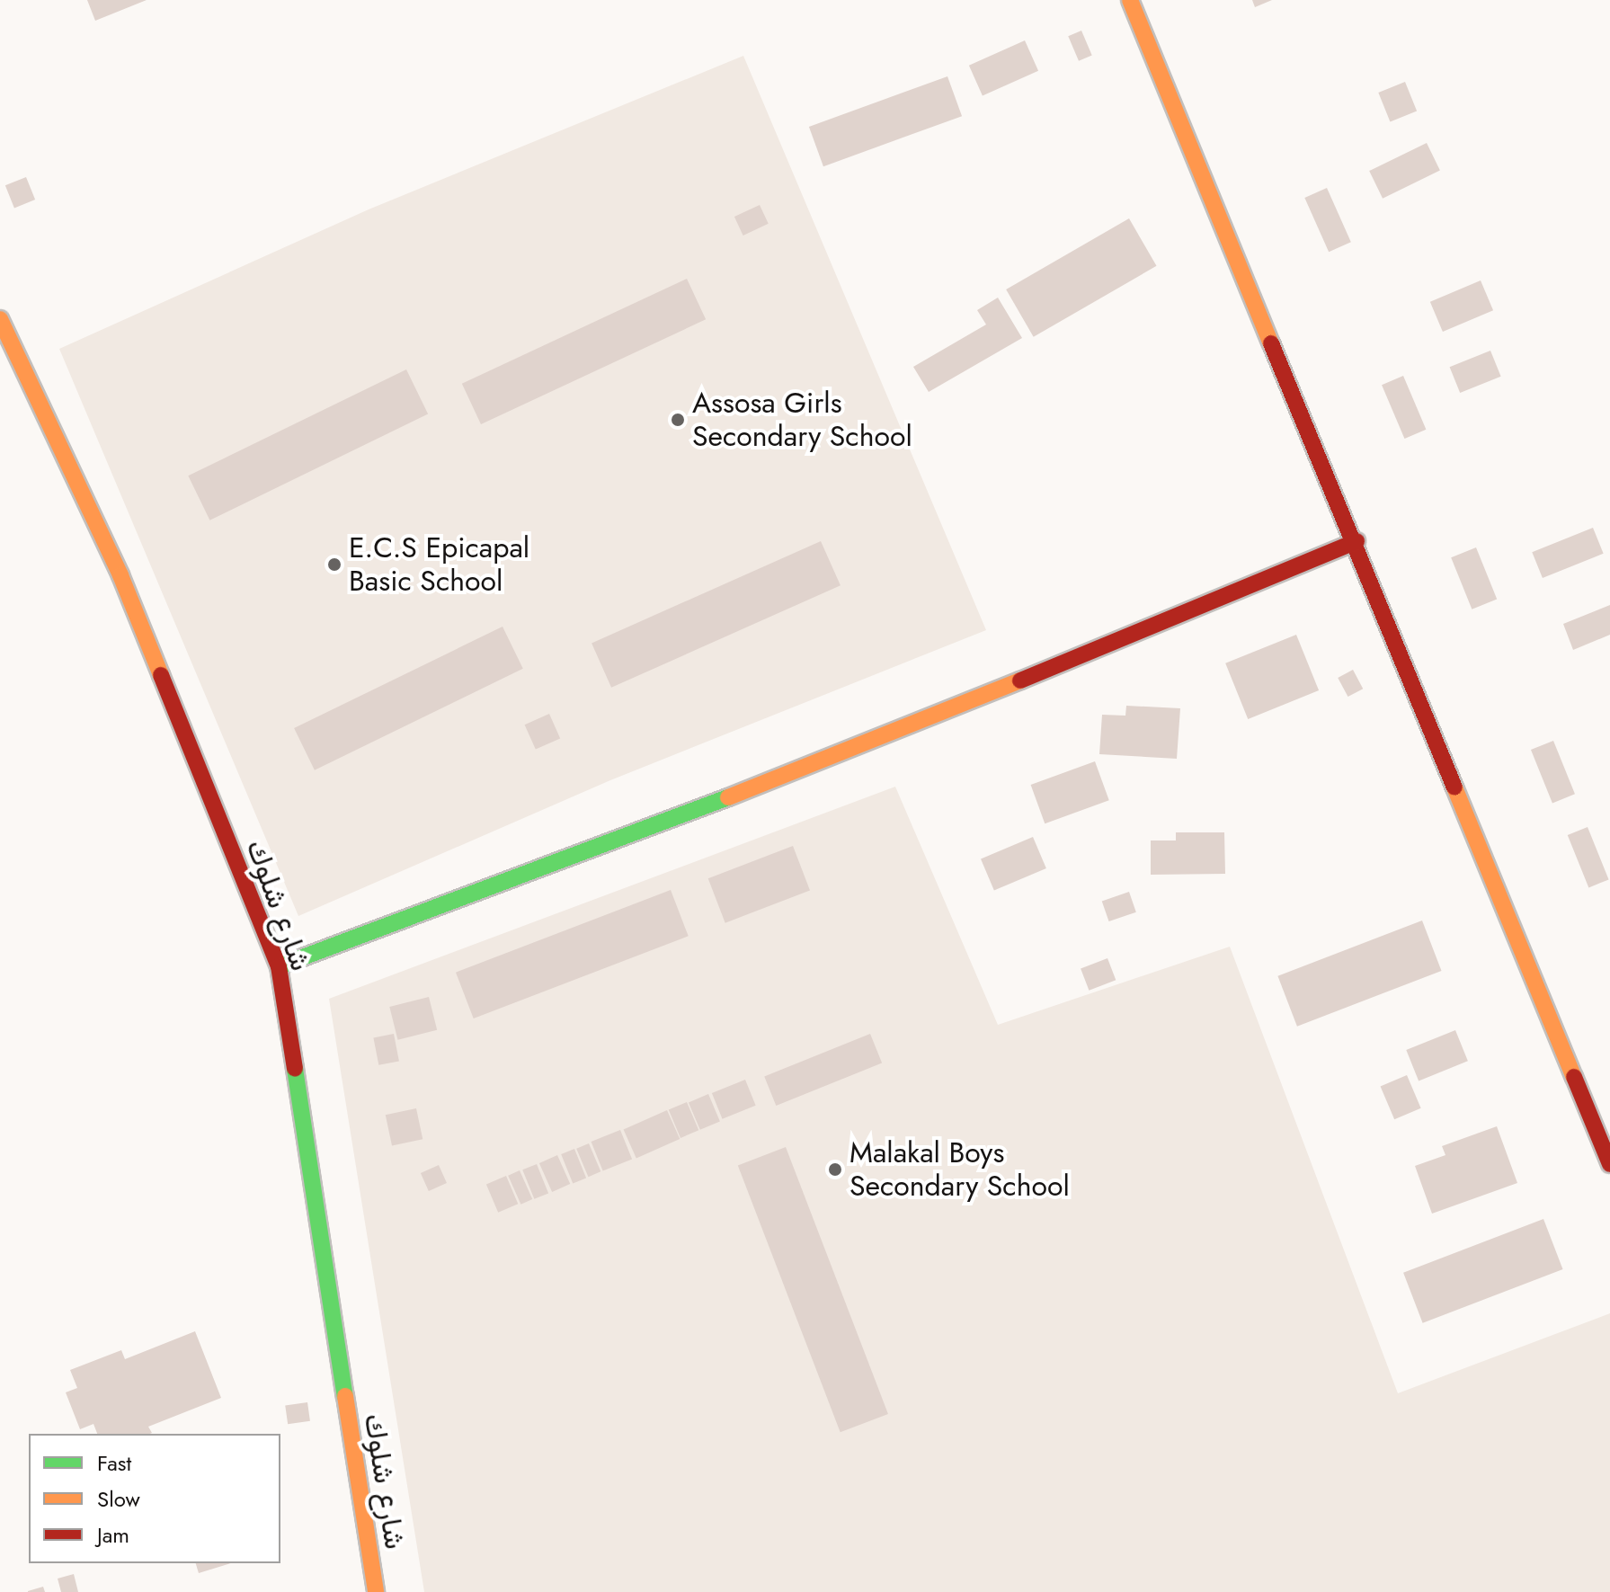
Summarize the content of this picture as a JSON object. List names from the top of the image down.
{
  "streets": {
    "street": ["شارع شلوك"]
  },
  "places": ["Assosa Girls Secondary School", "E.C.S Epicapal Basic School", "Malakal Boys Secondary School"],
  "legend": ["Fast", "Slow", "Jam"]
}
